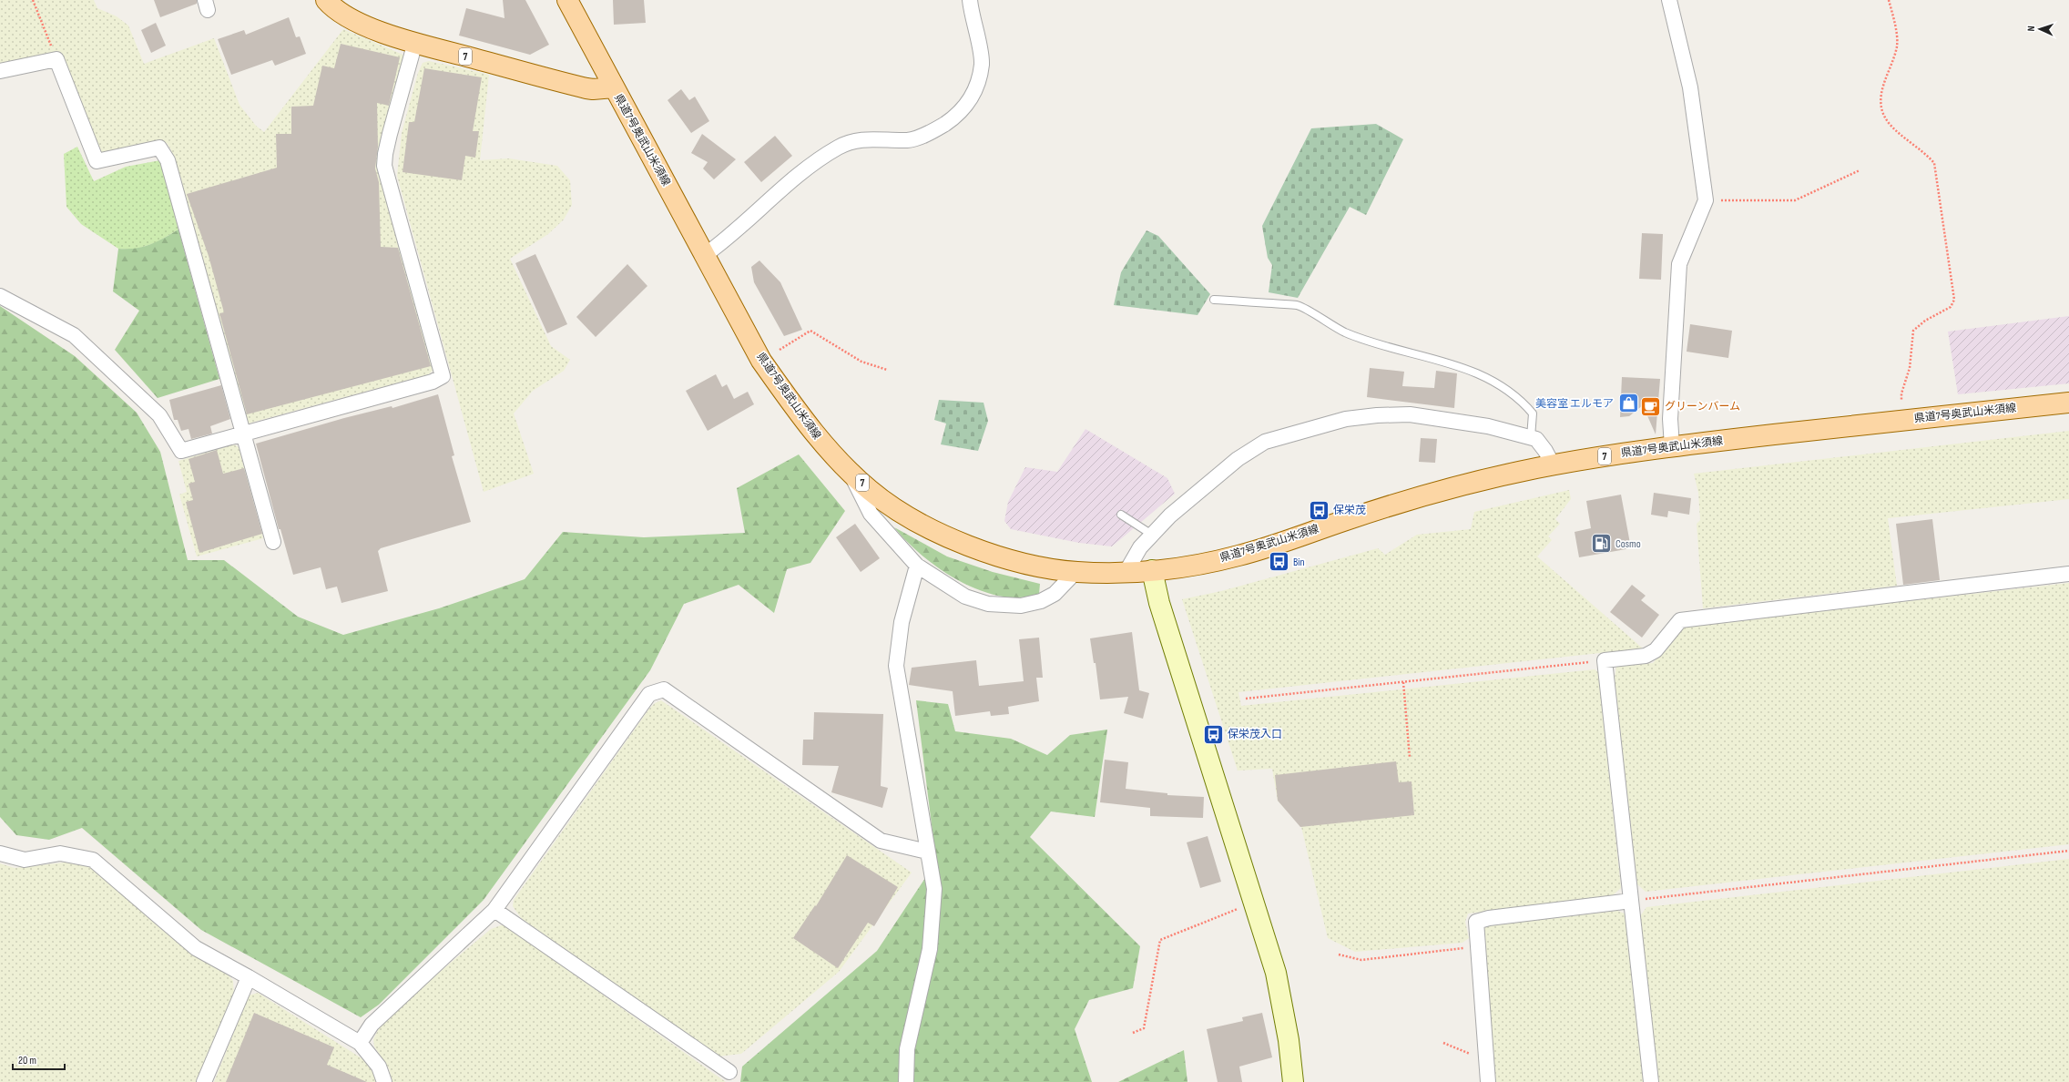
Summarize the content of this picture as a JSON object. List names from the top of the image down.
{
  "streets": {
    "main road": ["7", "県道7号奥武山米須線"]
  },
  "places": {
    "shop": ["美容室 エルモア"],
    "cafe": ["グリーンバーム"],
    "bus stop": ["保栄茂", "Bin", "保栄茂入口"],
    "fuel station": ["Cosmo"]
  },
  "scale_bar": "20 m",
  "north": "left"
}
